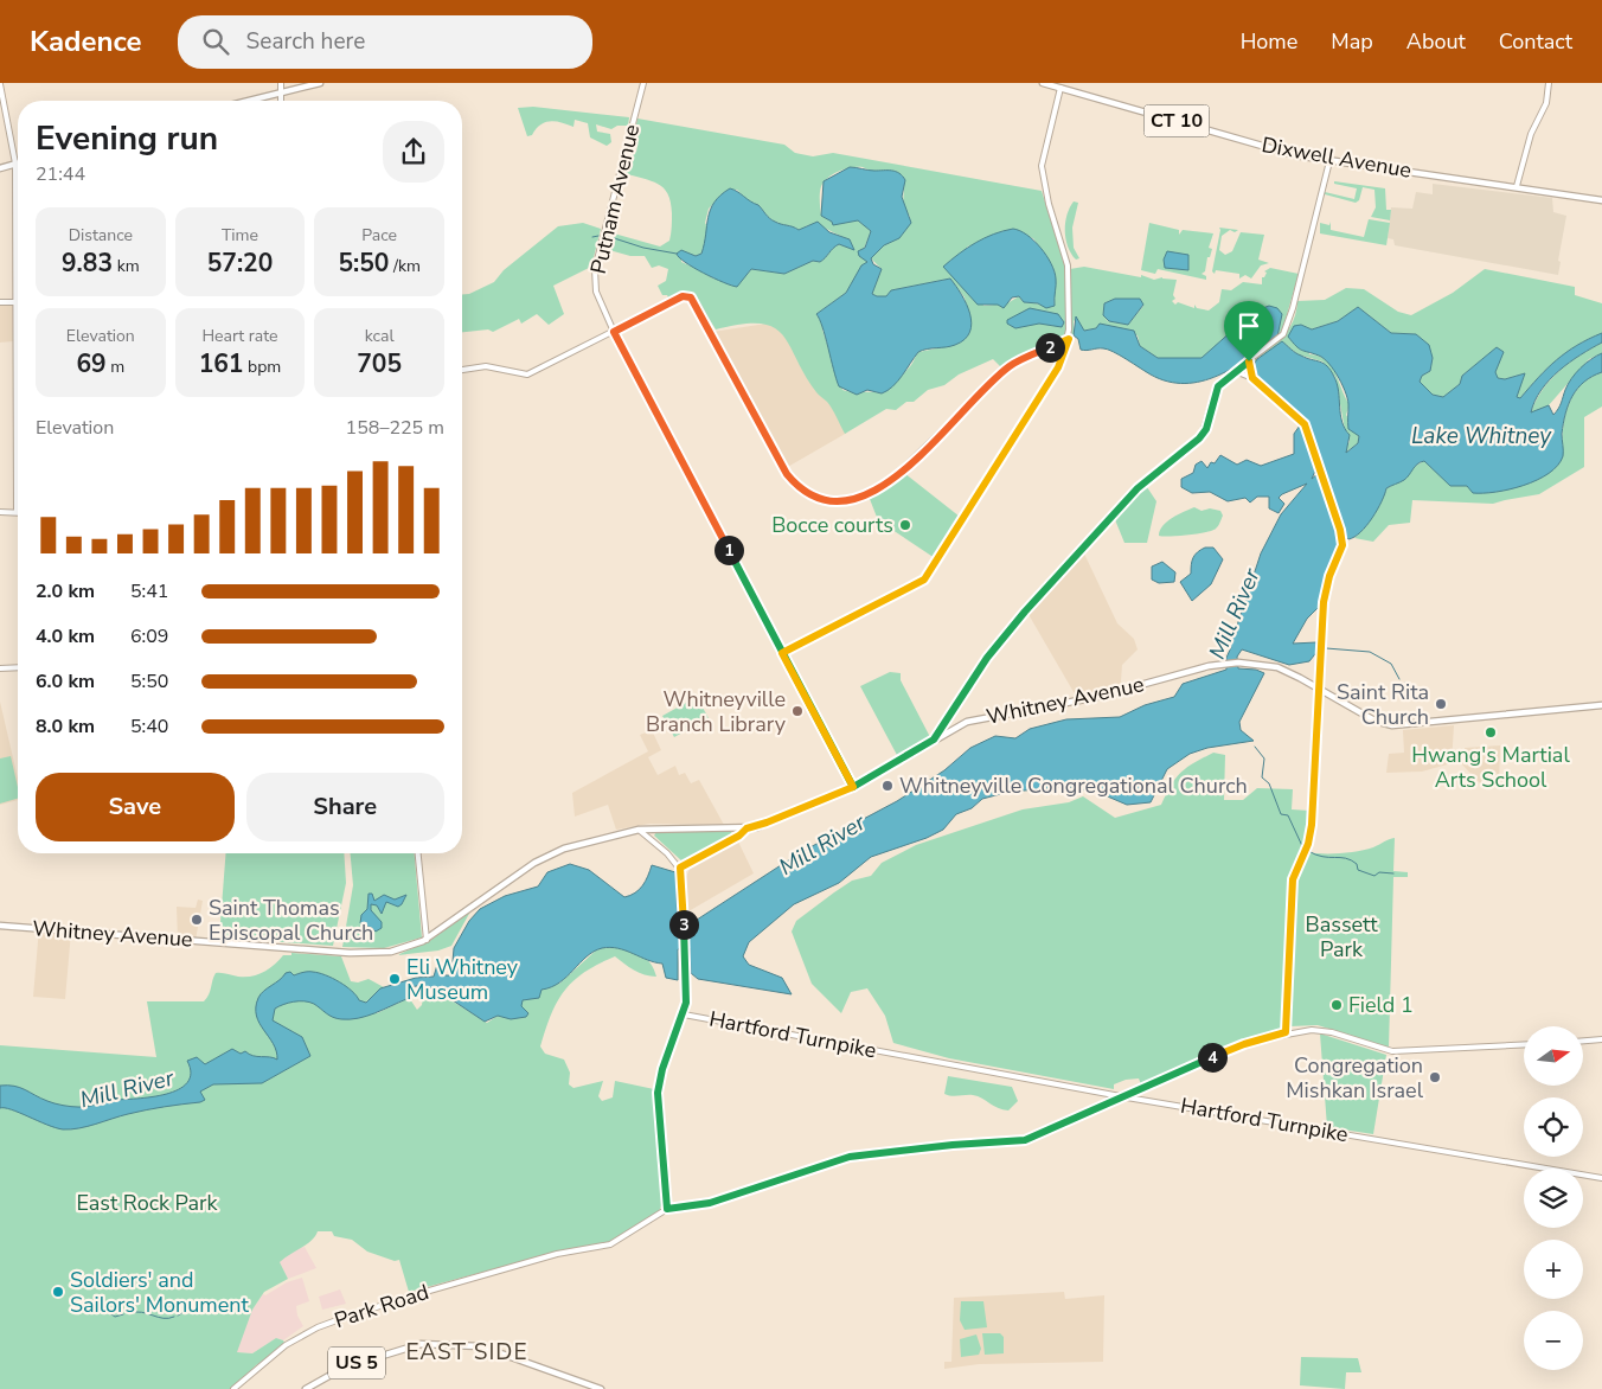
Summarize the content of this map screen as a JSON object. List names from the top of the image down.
{
  "streets": {
    "main road": [
      "CT 10",
      "Dixwell Avenue",
      "Putnam Avenue",
      "Whitney Avenue",
      "Hartford Turnpike",
      "Park Road",
      "US 5"
    ]
  },
  "crossings": [
    ["Putnam Avenue", "Whitney Avenue"]
  ],
  "districts": ["EAST SIDE"],
  "water": ["Lake Whitney", "Mill River"],
  "parks": ["Bassett Park", "East Rock Park"],
  "places": [
    "Bocce courts",
    "Saint Rita Church",
    "Whitneyville Branch Library",
    "Hwang's Martial Arts School",
    "Whitneyville Congregational Church",
    "Saint Thomas Episcopal Church",
    "Eli Whitney Museum",
    "Field 1",
    "Congregation Mishkan Israel",
    "Soldiers' and Sailors' Monument"
  ],
  "north": "right",
  "page": {
    "header": "Kadence",
    "search": "Search here",
    "nav": [
      "Home",
      "Map",
      "About",
      "Contact"
    ],
    "heading": ["Evening run", "21:44"],
    "stats": [
      ["Distance", "9.83 km"],
      ["Time", "57:20"],
      ["Pace", "5:50 /km"],
      ["Elevation", "69 m"],
      ["Heart rate", "161 bpm"],
      ["kcal", "705"]
    ],
    "pins": [
      "2",
      "1",
      "3",
      "4"
    ],
    "chart": ["Elevation", "158–225 m"],
    "list": [
      {
        "name": "2.0 km",
        "note": "5:41"
      },
      {
        "name": "4.0 km",
        "note": "6:09"
      },
      {
        "name": "6.0 km",
        "note": "5:50"
      },
      {
        "name": "8.0 km",
        "note": "5:40"
      }
    ],
    "buttons": ["Save", "Share"],
    "map_buttons": ["+", "−"]
  }
}
